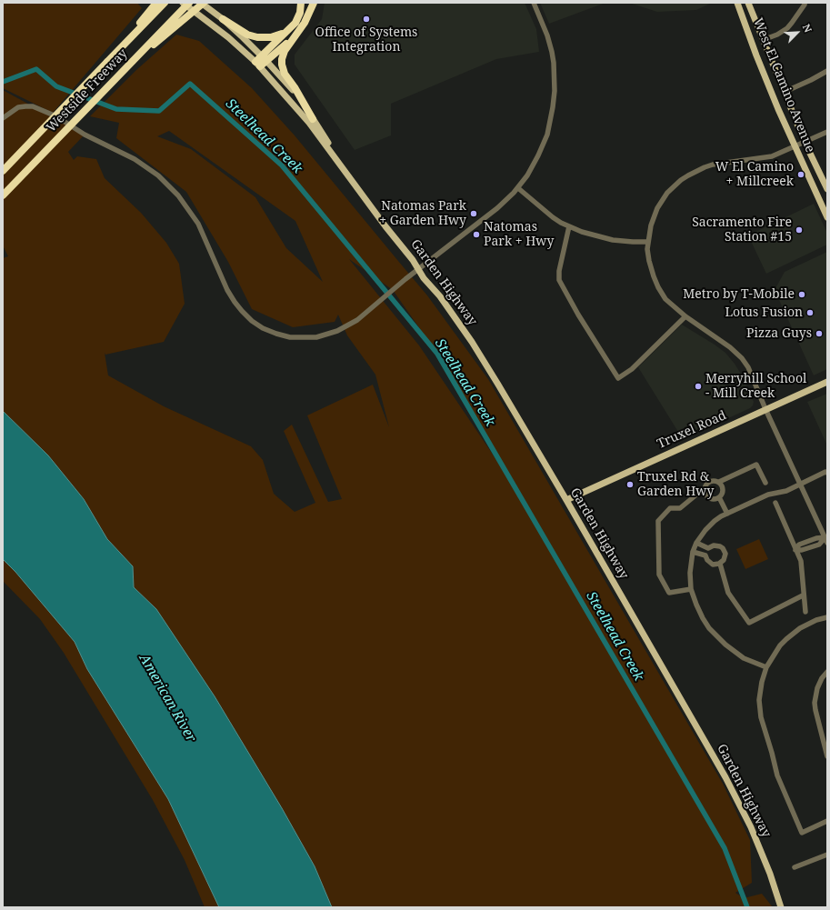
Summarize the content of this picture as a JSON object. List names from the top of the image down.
{
  "streets": {
    "highway": ["Westside Freeway"],
    "main road": ["West El Camino Avenue", "Garden Highway", "Truxel Road"]
  },
  "crossings": [
    ["Garden Highway", "Truxel Road"]
  ],
  "water": ["Steelhead Creek", "American River"],
  "places": [
    "Office of Systems Integration",
    "W El Camino + Millcreek",
    "Natomas Park + Garden Hwy",
    "Sacramento Fire Station #15",
    "Natomas Park + Hwy",
    "Metro by T-Mobile",
    "Lotus Fusion",
    "Pizza Guys",
    "Merryhill School - Mill Creek",
    "Truxel Rd & Garden Hwy"
  ],
  "north": "top right"
}
